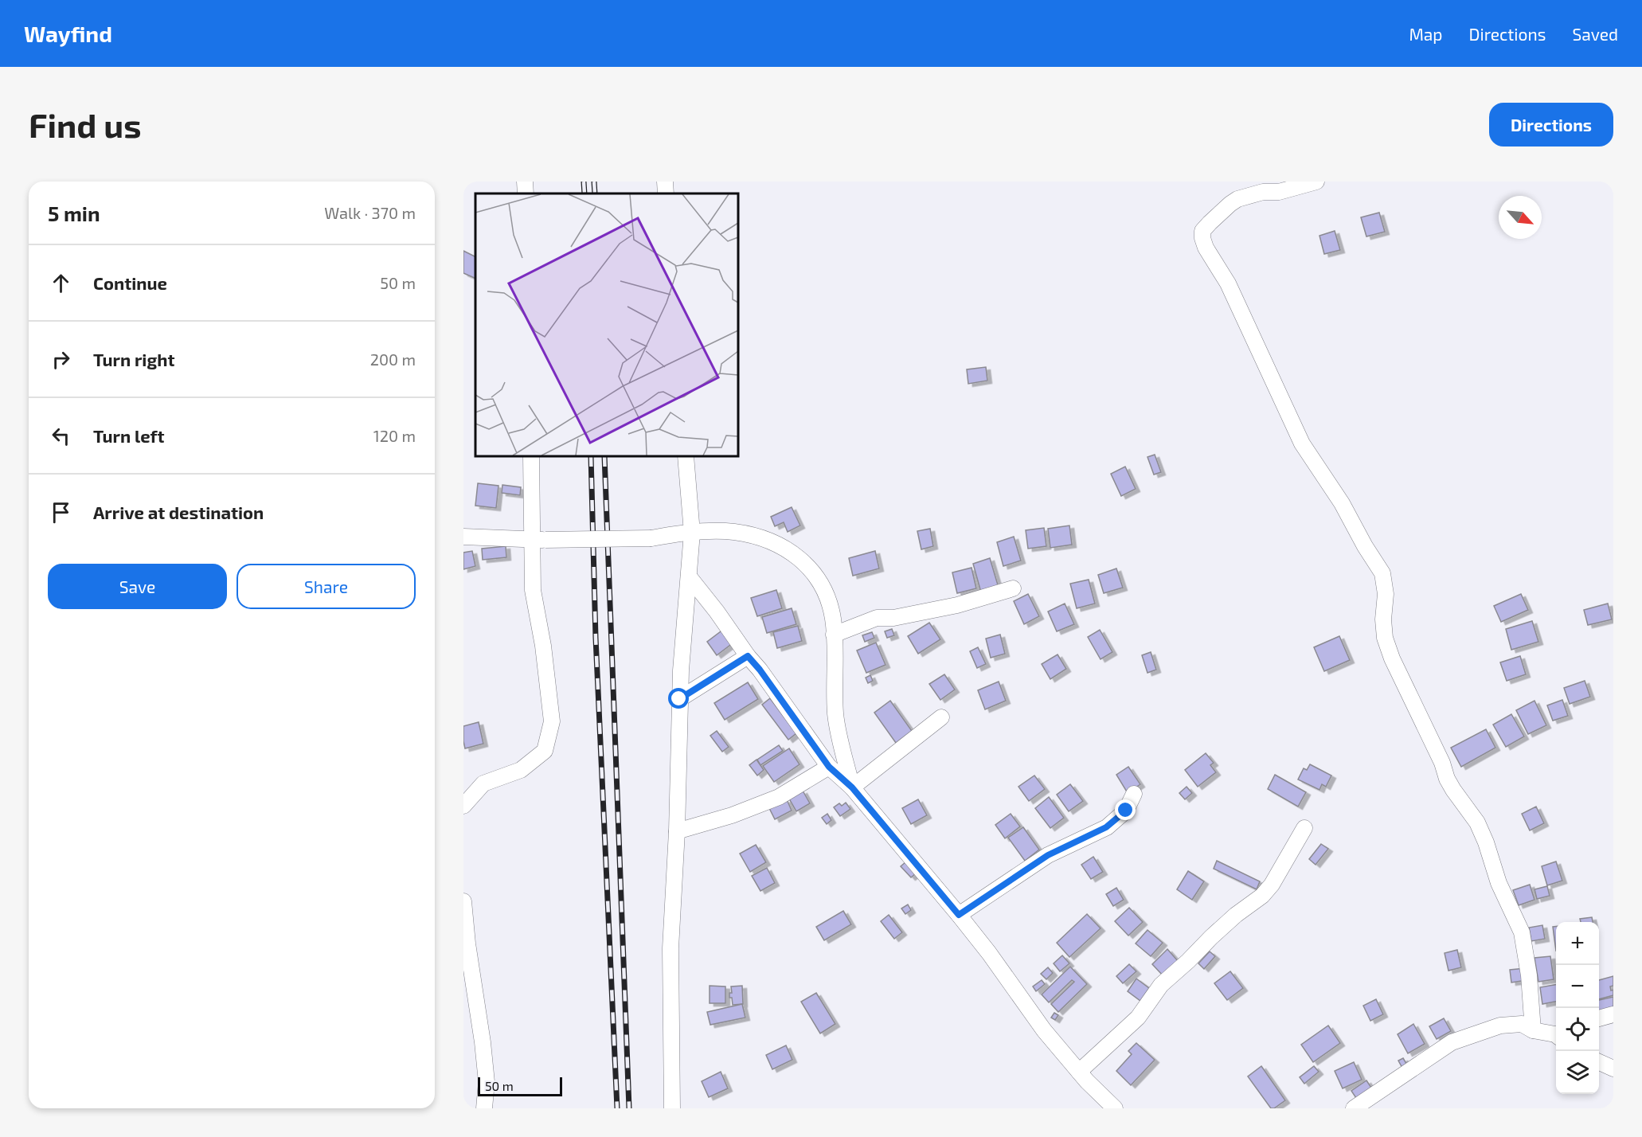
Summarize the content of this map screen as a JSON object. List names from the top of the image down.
{
  "scale_bar": "50 m",
  "north": "bottom right",
  "page": {
    "header": "Wayfind",
    "nav": ["Map", "Directions", "Saved"],
    "buttons": [
      "Directions",
      ["Save", "Share"]
    ],
    "title": "Find us",
    "heading": ["5 min", "Walk · 370 m"],
    "list": [
      ["Continue", "50 m"],
      ["Turn right", "200 m"],
      ["Turn left", "120 m"],
      "Arrive at destination"
    ],
    "map_buttons": ["+", "−"],
    "scale": "50 m"
  }
}
